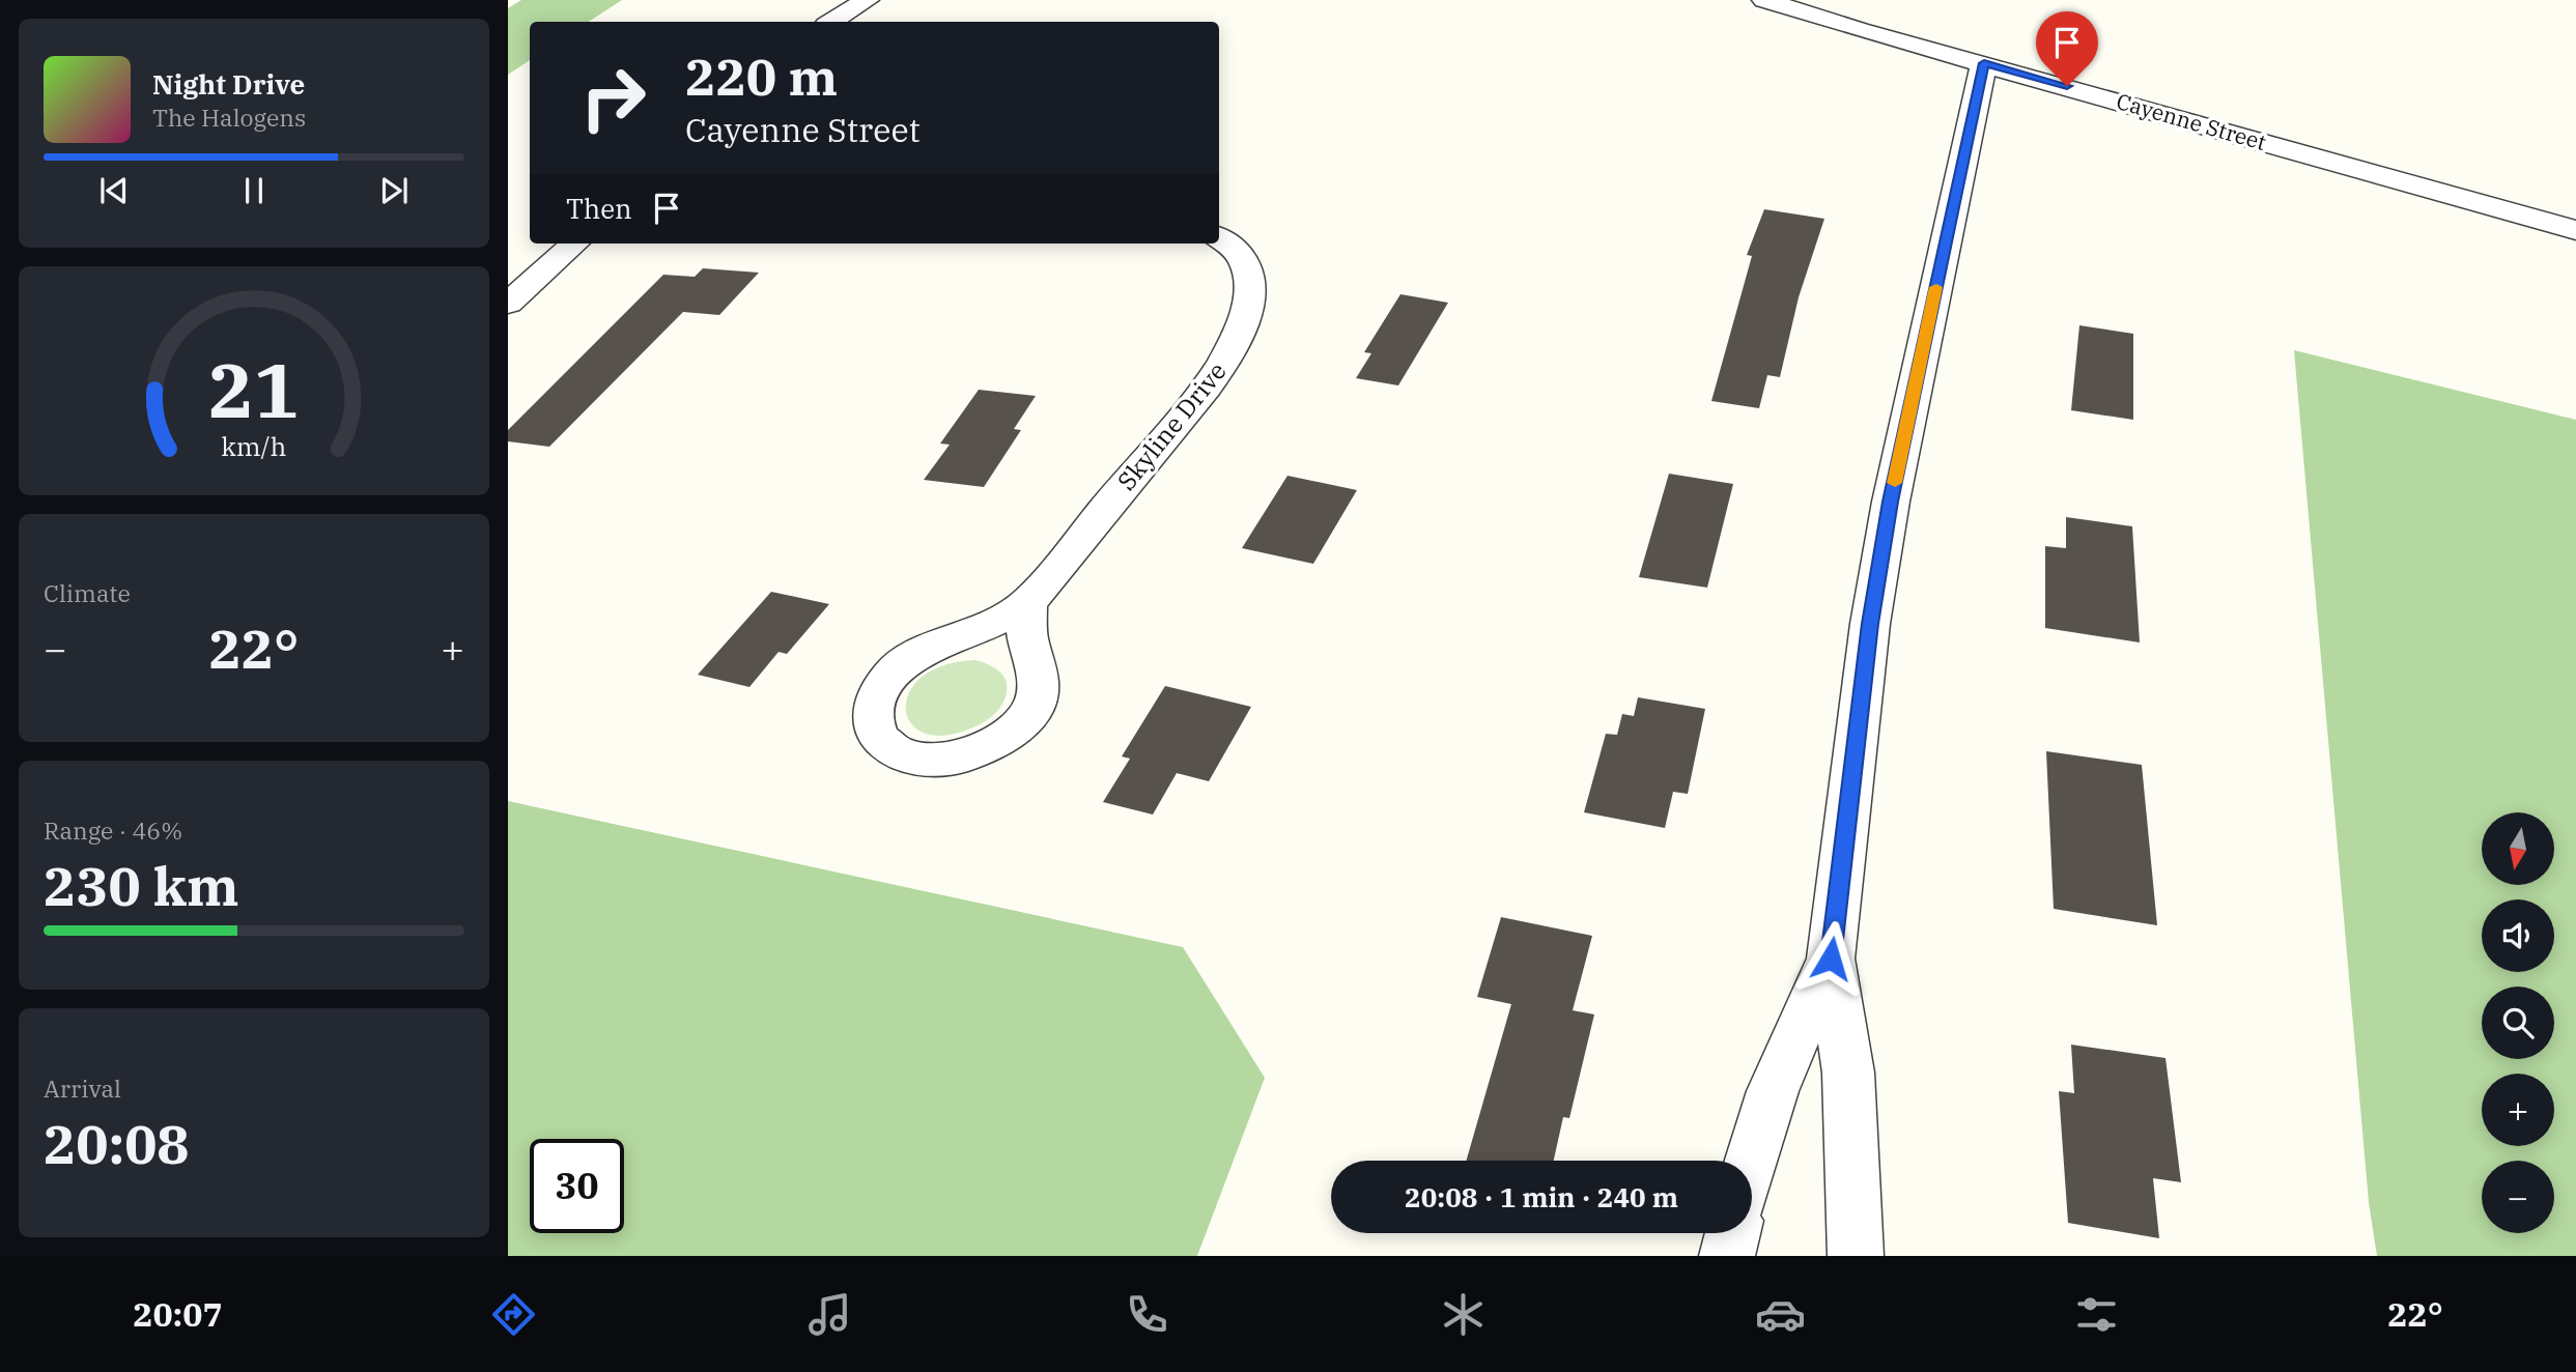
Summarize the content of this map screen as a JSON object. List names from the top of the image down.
{
  "streets": {
    "street": ["Cayenne Street", "Skyline Drive"]
  },
  "north": "bottom",
  "page": {
    "turn": ["220 m", "Cayenne Street"],
    "song": ["Night Drive", "The Halogens"],
    "then": "Then",
    "tile": [
      "Climate",
      ["Range · 46%", "230 km"],
      ["Arrival", "20:08"]
    ],
    "heat": ["−", "22°", "+"],
    "map_buttons": ["+", "−"],
    "limit": "30",
    "trip": "20:08 · 1 min · 240 m",
    "tabs": ["20:07", "22°"],
    "gauge": ["21", "km/h"]
  }
}
